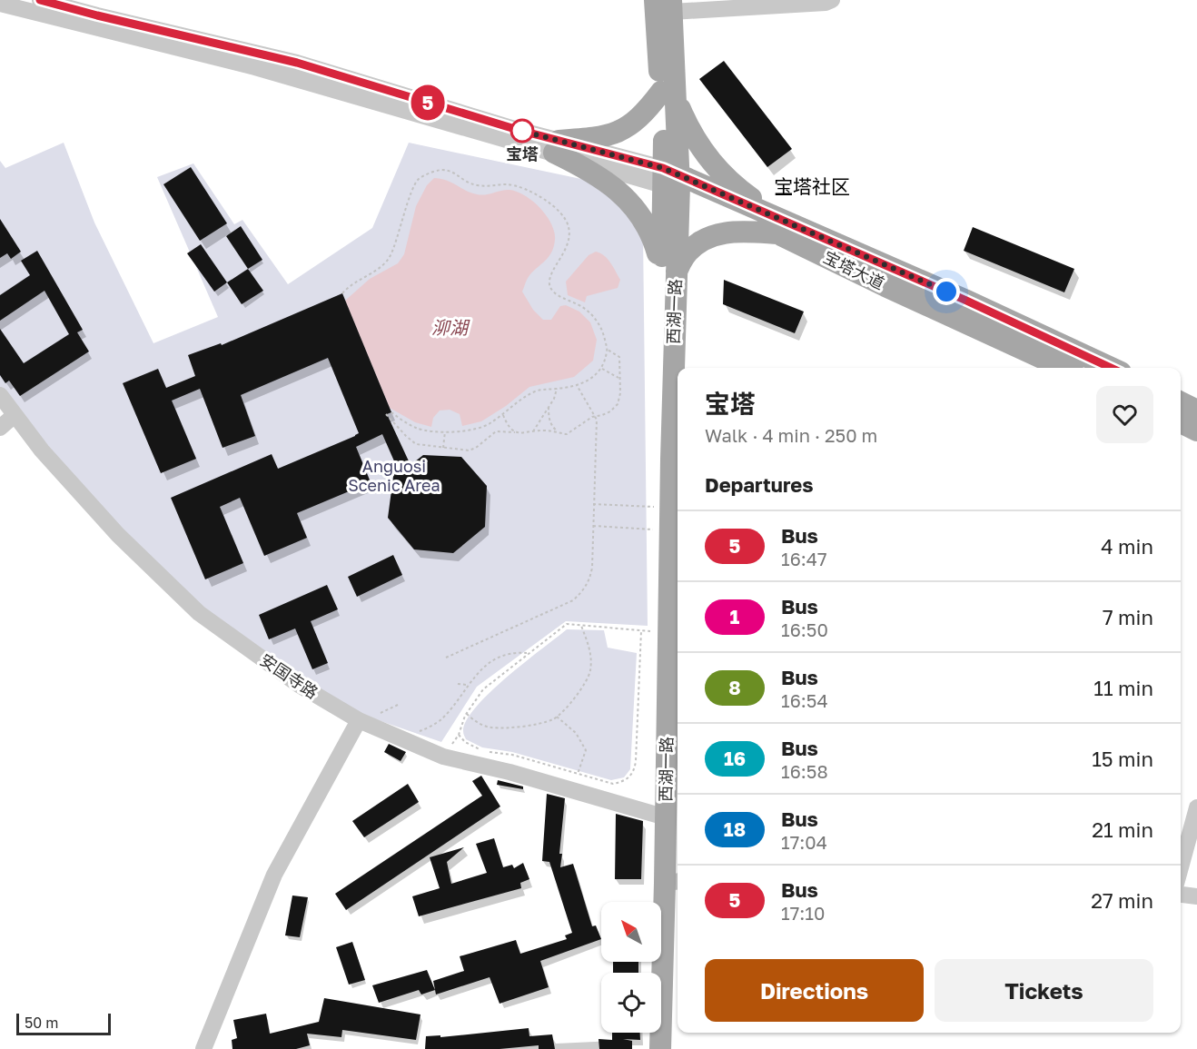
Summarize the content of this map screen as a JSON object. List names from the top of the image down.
{
  "streets": {
    "main road": ["宝塔大道", "西湖一路"],
    "street": ["安国寺路"]
  },
  "crossings": [
    ["宝塔大道", "西湖一路"],
    ["西湖一路", "安国寺路"]
  ],
  "districts": ["宝塔社区"],
  "water": ["泖湖"],
  "parks": ["Anguosi Scenic Area"],
  "places": ["宝塔"],
  "lines": ["bus line 5"],
  "scale_bar": "50 m",
  "north": "top left",
  "page": {
    "on_map": "5",
    "heading": [
      ["宝塔", "Walk · 4 min · 250 m"],
      "Departures"
    ],
    "list": [
      {
        "mark": "5",
        "name": "Bus",
        "note": "16:47",
        "value": "4 min"
      },
      {
        "mark": "1",
        "name": "Bus",
        "note": "16:50",
        "value": "7 min"
      },
      {
        "mark": "8",
        "name": "Bus",
        "note": "16:54",
        "value": "11 min"
      },
      {
        "mark": "16",
        "name": "Bus",
        "note": "16:58",
        "value": "15 min"
      },
      {
        "mark": "18",
        "name": "Bus",
        "note": "17:04",
        "value": "21 min"
      },
      {
        "mark": "5",
        "name": "Bus",
        "note": "17:10",
        "value": "27 min"
      }
    ],
    "buttons": ["Directions", "Tickets"],
    "scale": "50 m"
  }
}
